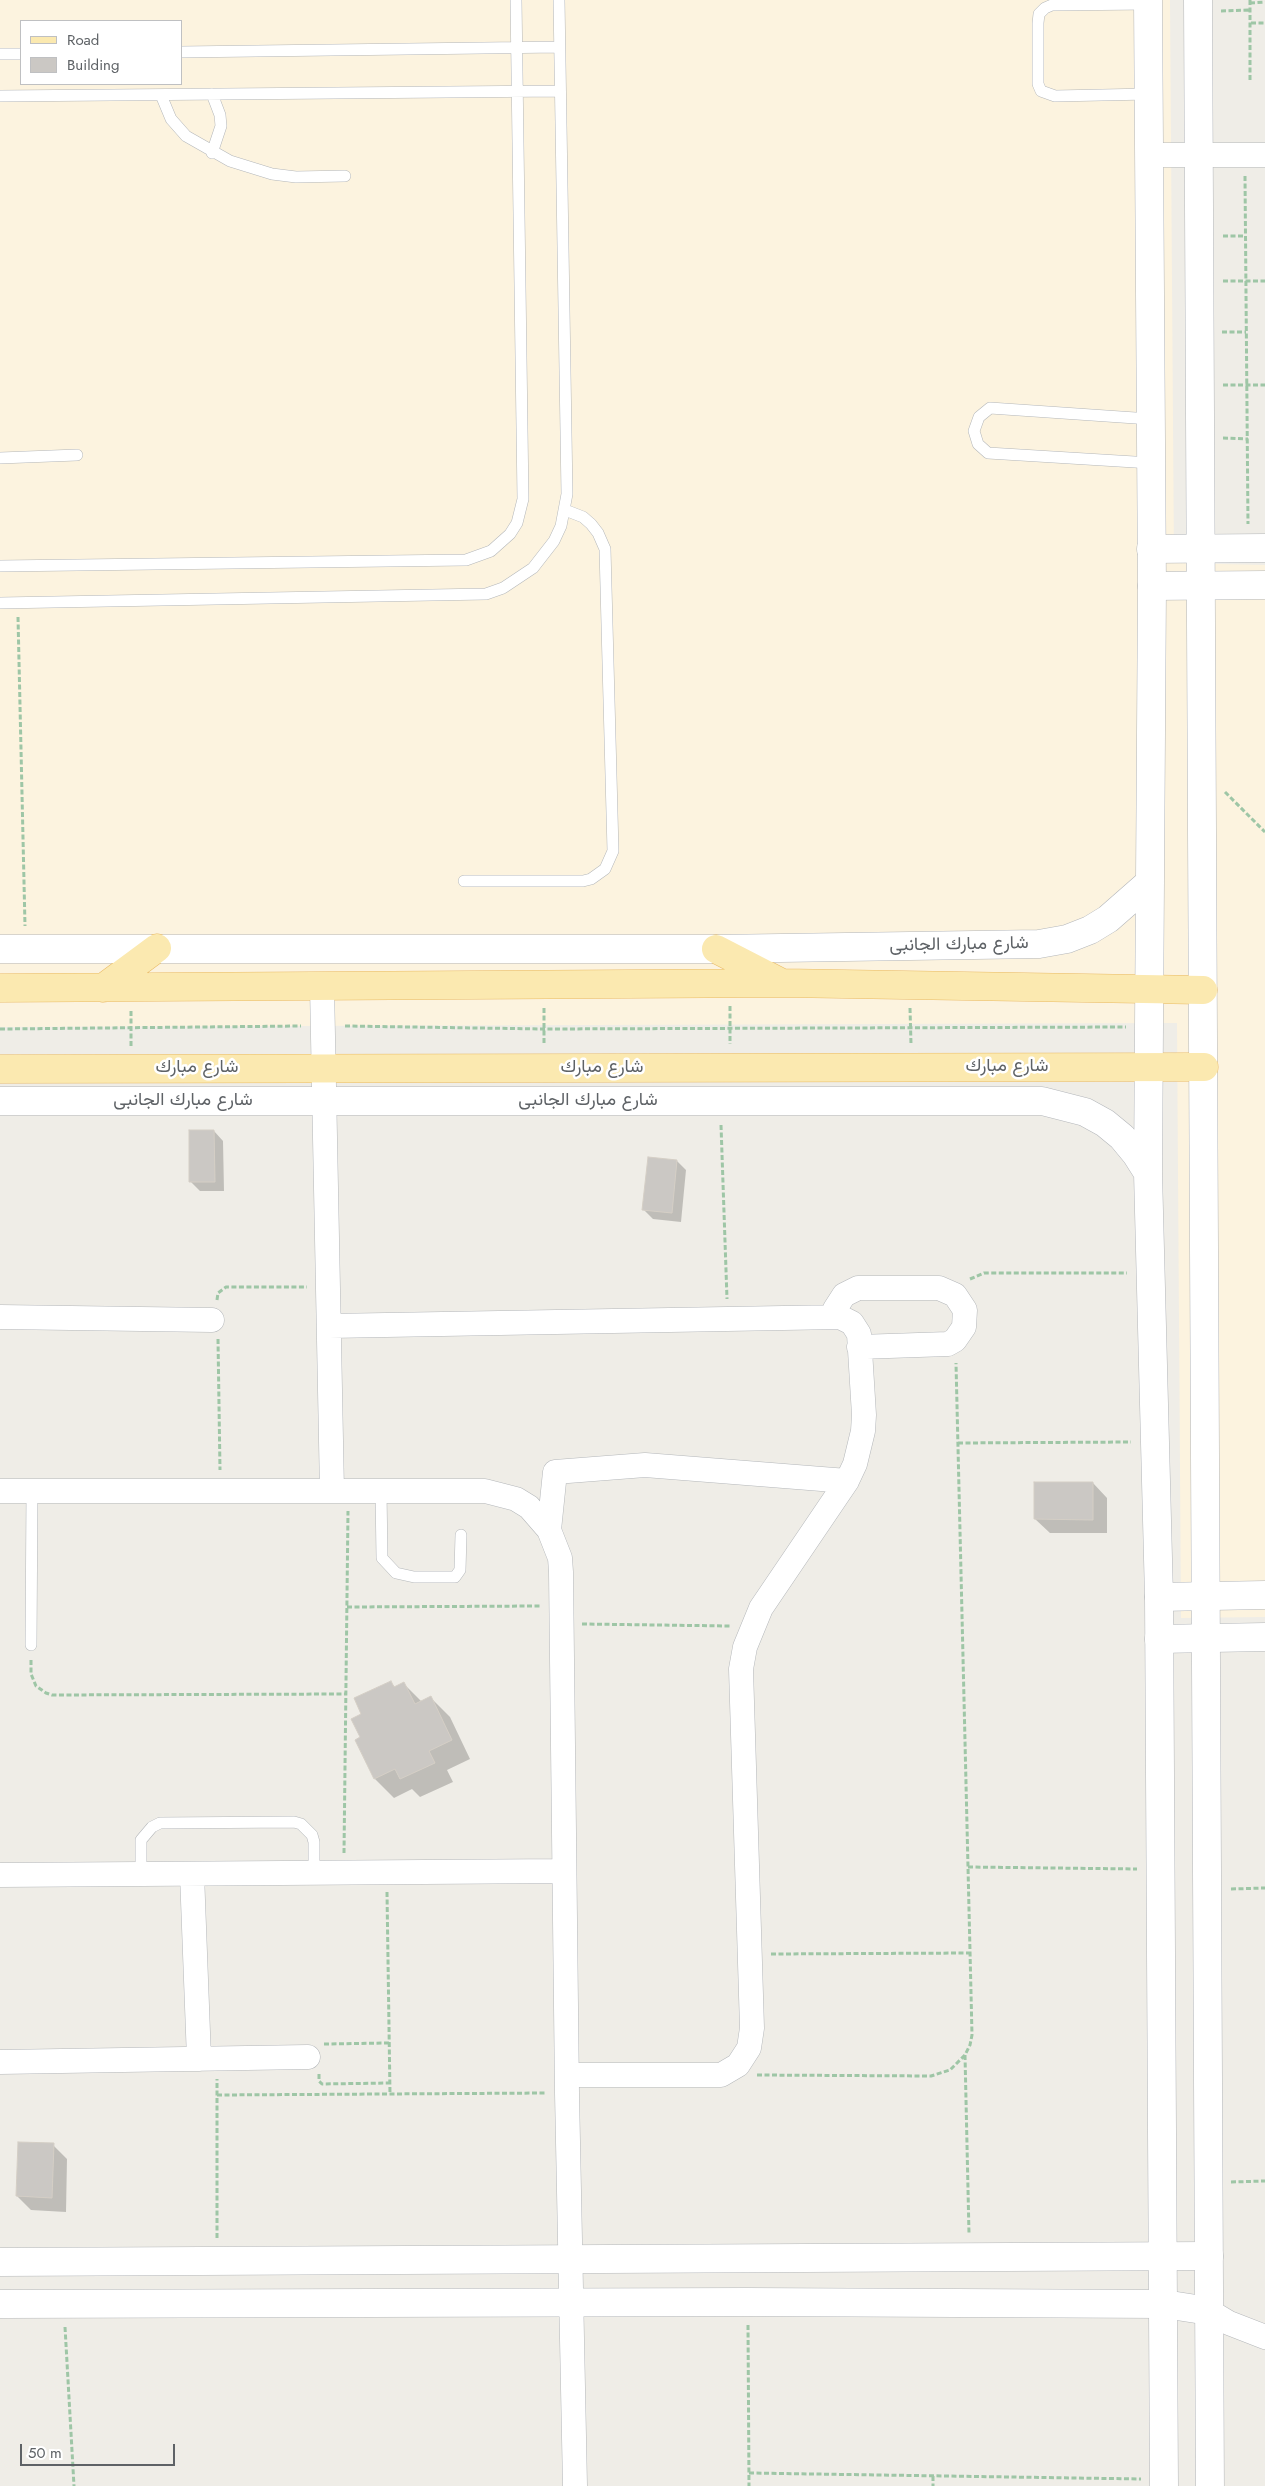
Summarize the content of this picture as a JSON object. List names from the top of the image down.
{
  "streets": {
    "main road": ["شارع مبارك الجانبى", "شارع مبارك"]
  },
  "legend": ["Road", "Building"],
  "scale_bar": "50 m"
}
